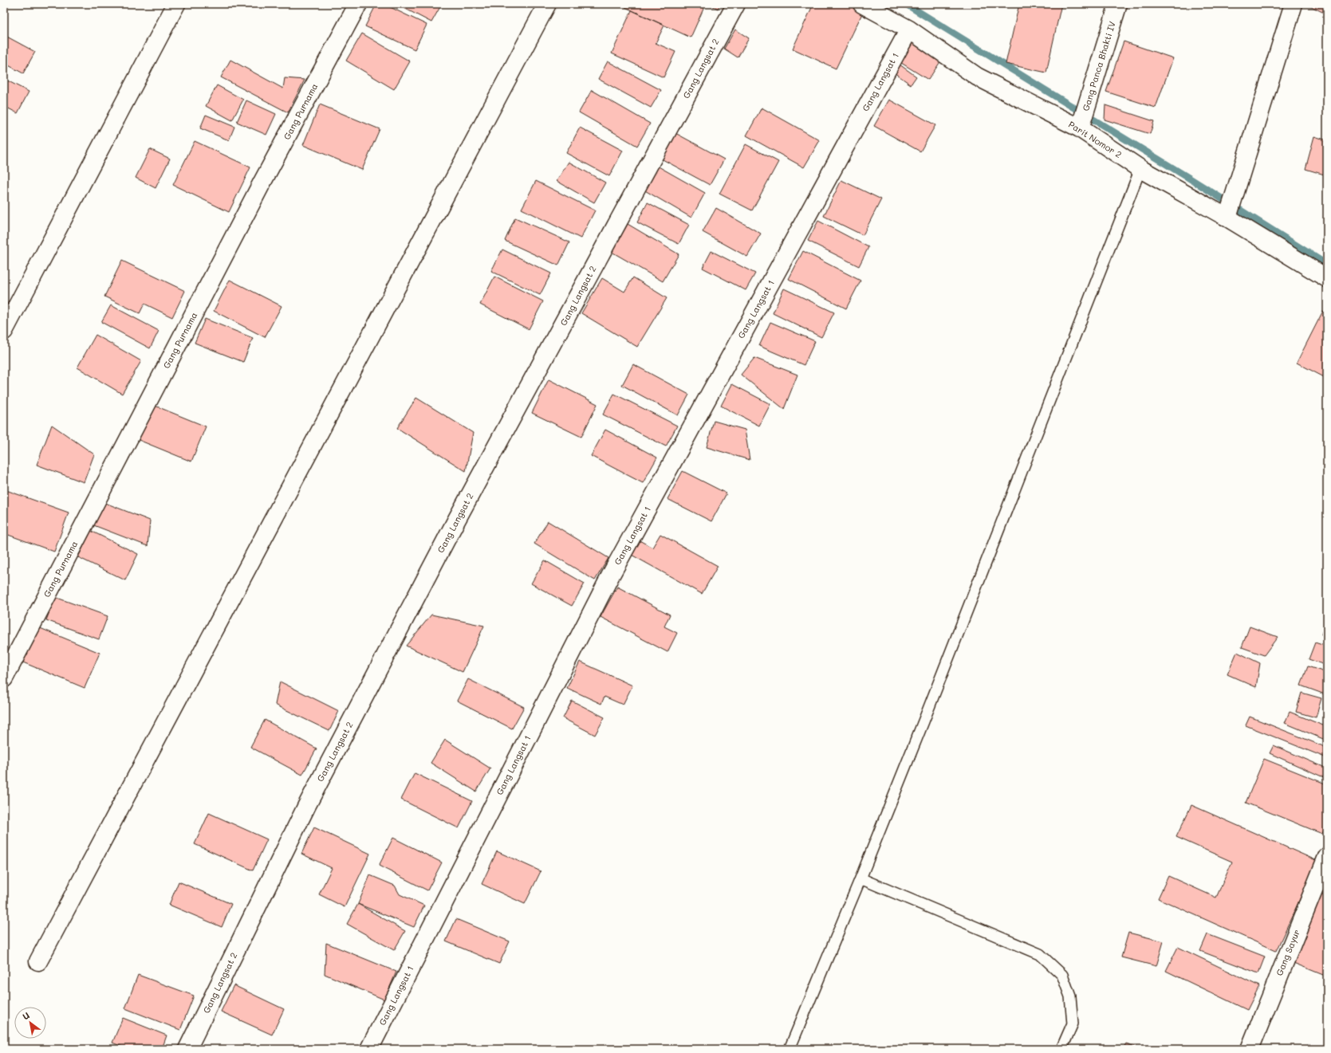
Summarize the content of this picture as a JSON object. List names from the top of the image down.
{
  "streets": {
    "street": [
      "Gang Panca Bhakti IV",
      "Gang Langsat 2",
      "Gang Langsat 1",
      "Gang Purnama",
      "Parit Nomor 2",
      "Gang Sayur"
    ]
  },
  "crossings": [
    ["Gang Panca Bhakti IV", "Parit Nomor 2"],
    ["Gang Langsat 1", "Parit Nomor 2"]
  ],
  "north": "top left"
}
